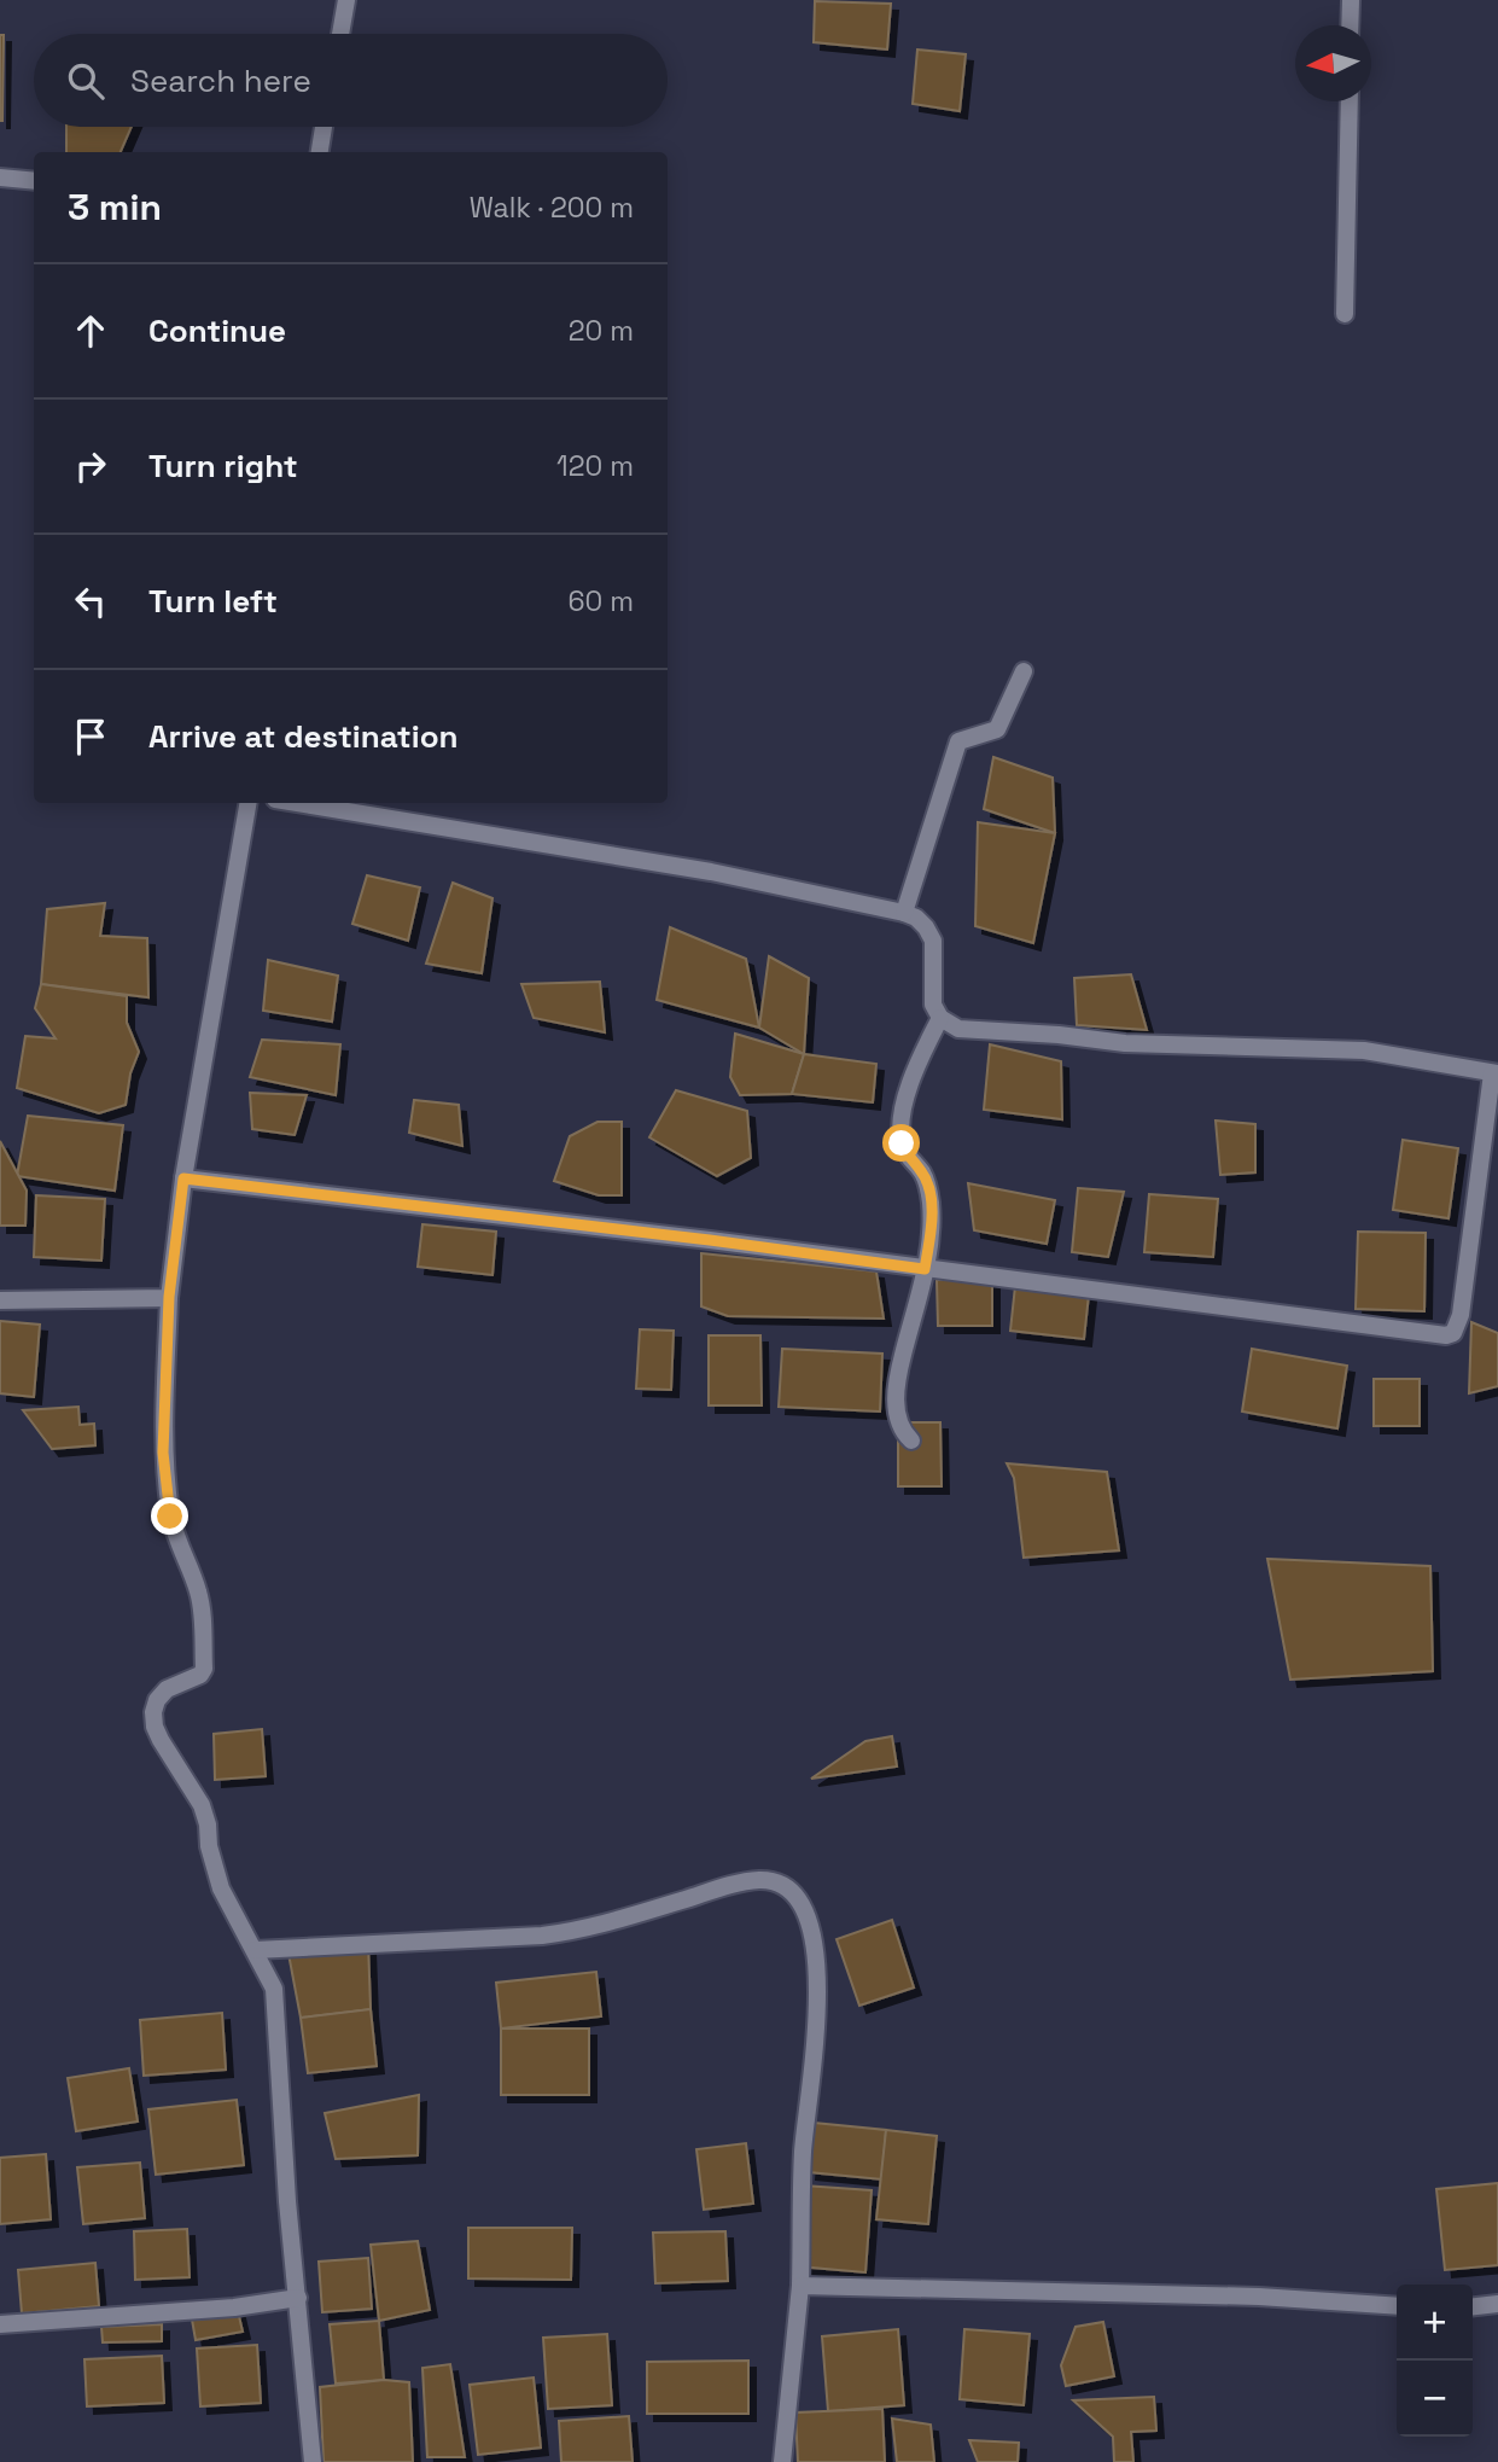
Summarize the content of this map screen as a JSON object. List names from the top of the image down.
{
  "north": "left",
  "page": {
    "search": "Search here",
    "heading": ["3 min", "Walk · 200 m"],
    "list": [
      ["Continue", "20 m"],
      ["Turn right", "120 m"],
      ["Turn left", "60 m"],
      "Arrive at destination"
    ],
    "map_buttons": ["+", "−"]
  }
}
